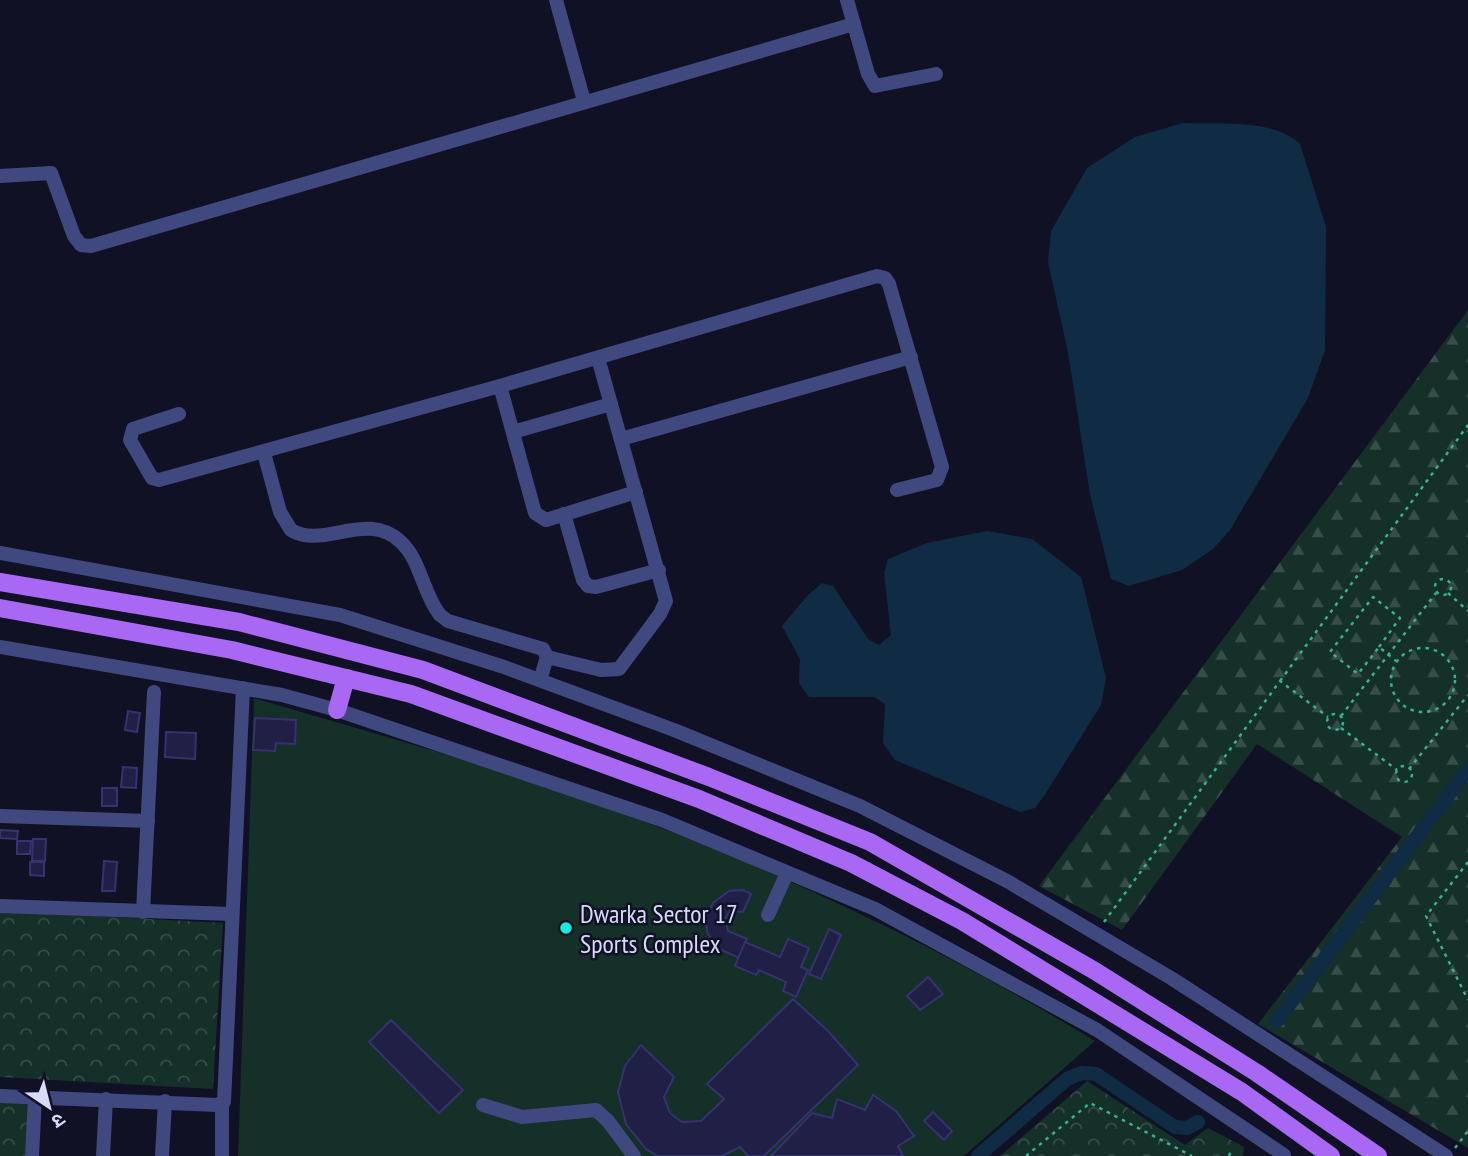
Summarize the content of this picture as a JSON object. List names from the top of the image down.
{
  "places": ["Dwarka Sector 17 Sports Complex"],
  "north": "bottom right"
}
